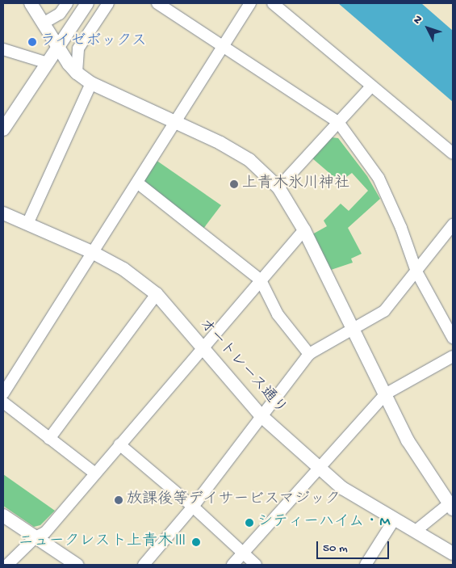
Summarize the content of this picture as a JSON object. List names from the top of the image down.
{
  "streets": {
    "street": ["オートレース通り"]
  },
  "places": [
    "ライゼボックス",
    "上青木氷川神社",
    "放課後等デイサービスマジック",
    "シティーハイム・M",
    "ニュークレスト上青木Ⅲ"
  ],
  "scale_bar": "50 m",
  "north": "top left"
}
